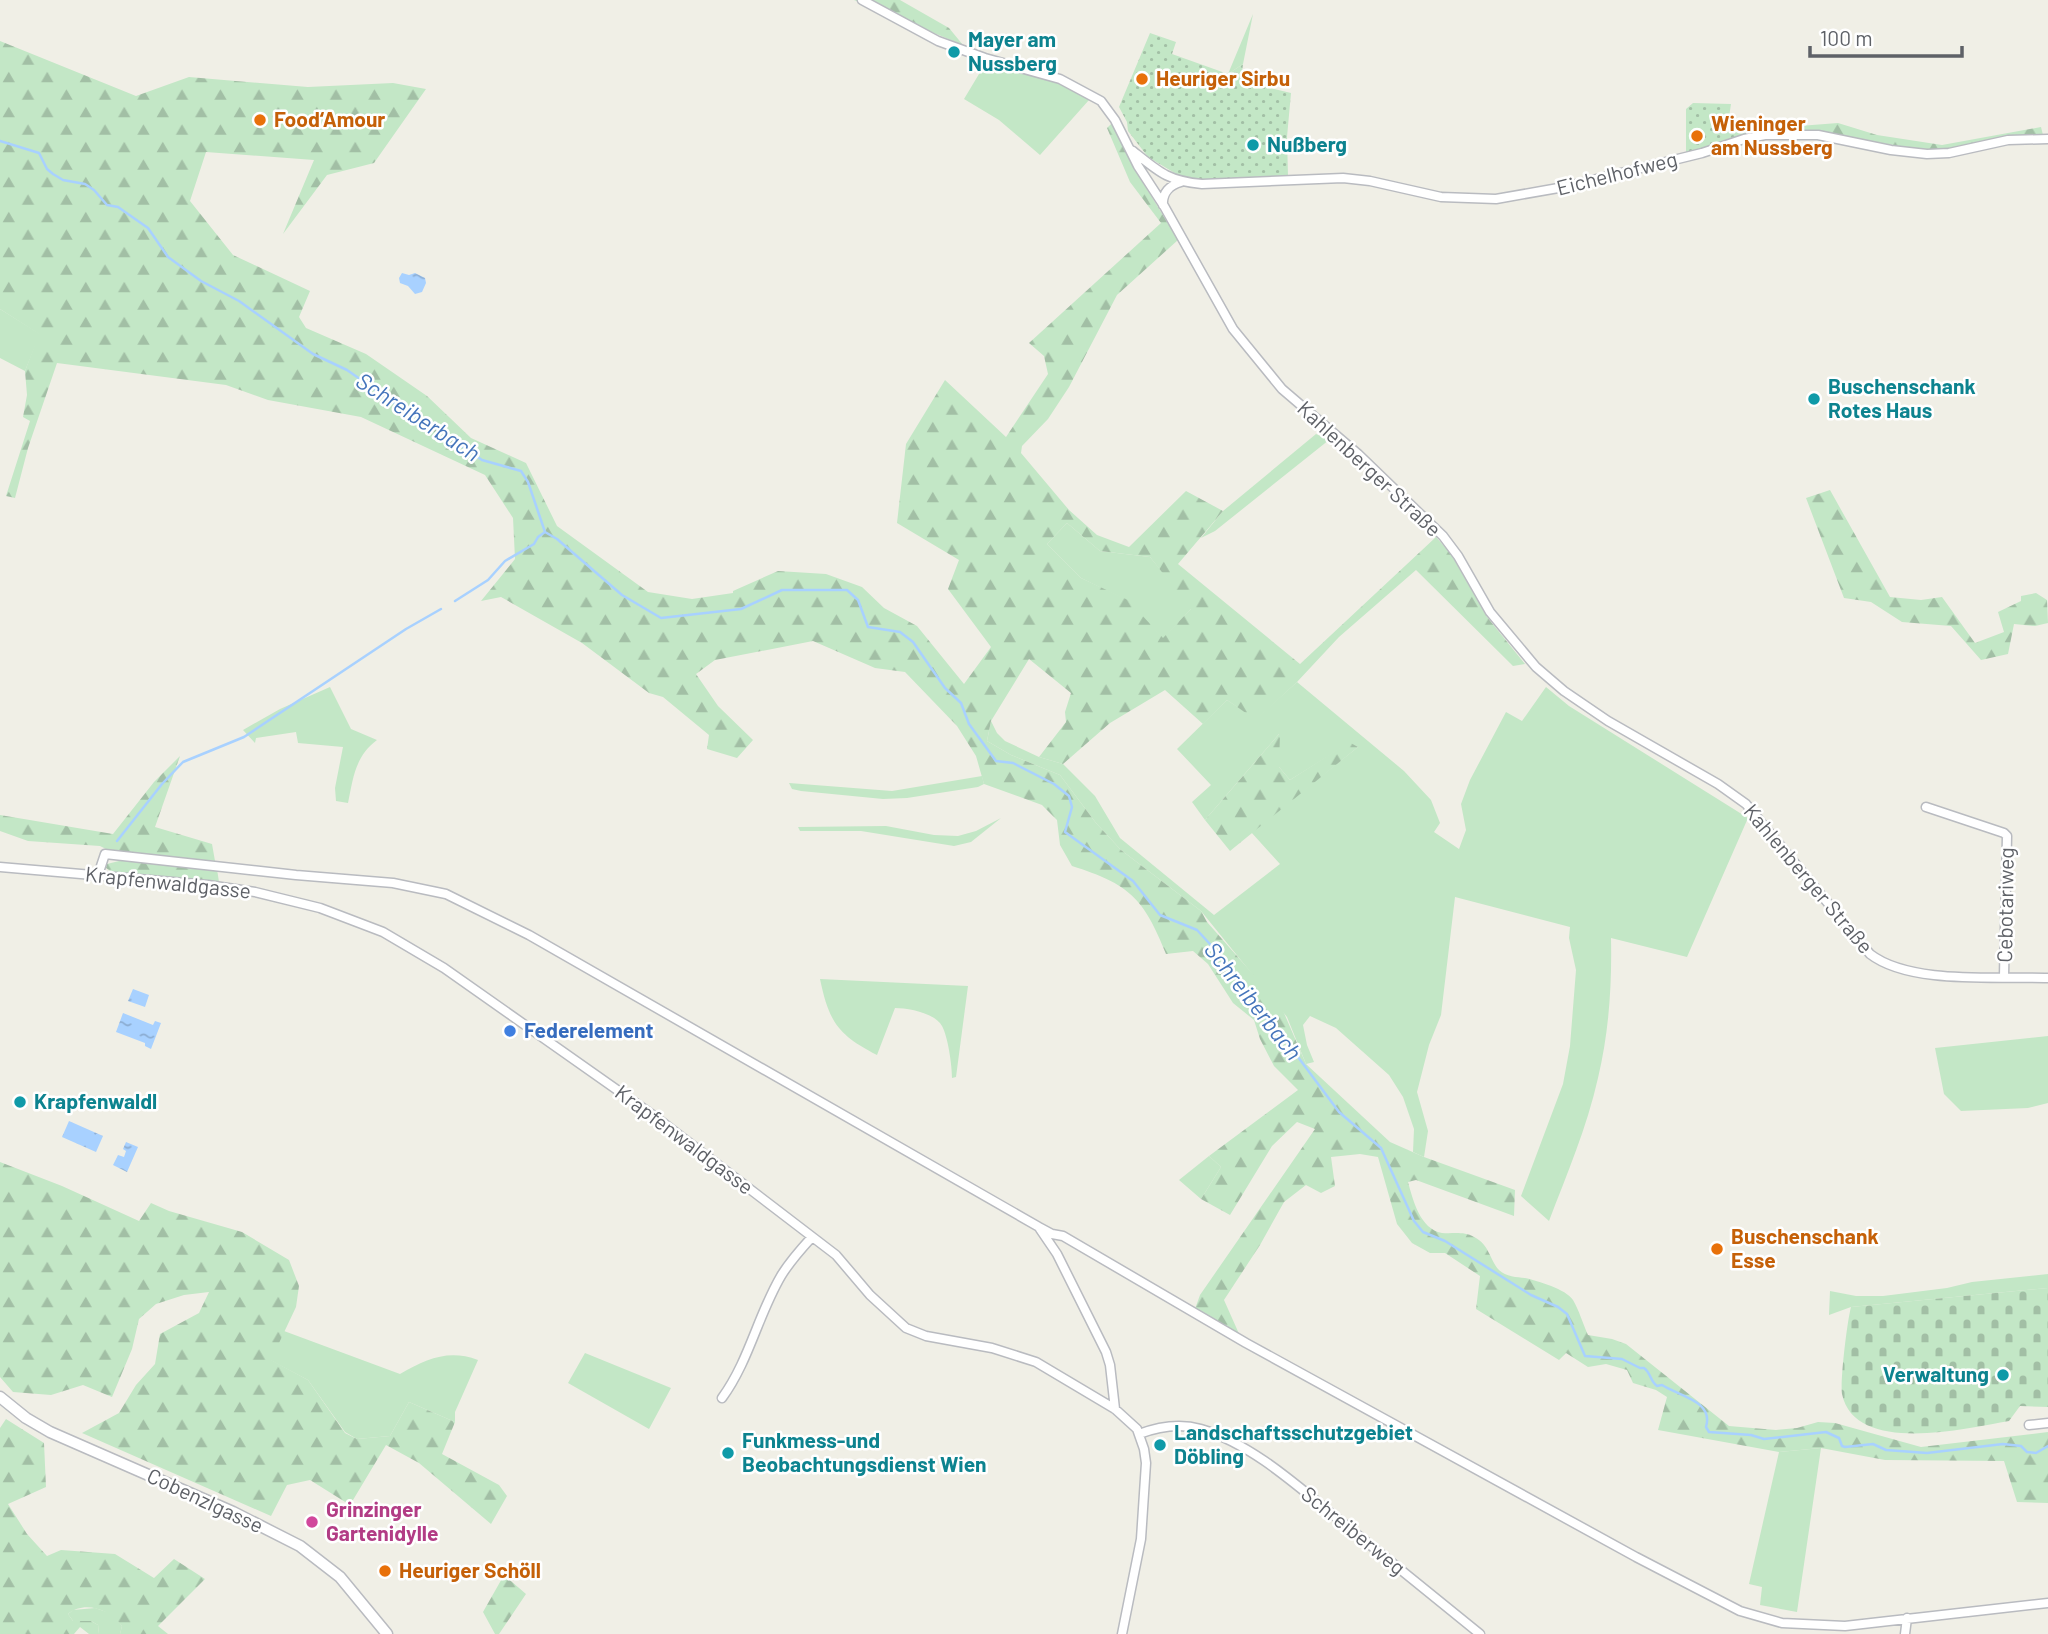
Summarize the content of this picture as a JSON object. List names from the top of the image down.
{
  "streets": {
    "street": [
      "Eichelhofweg",
      "Kahlenberger Straße",
      "Krapfenwaldgasse",
      "Cebotariweg",
      "Cobenzlgasse",
      "Schreiberweg"
    ]
  },
  "crossings": [
    ["Eichelhofweg", "Kahlenberger Straße"],
    ["Kahlenberger Straße", "Cebotariweg"],
    ["Krapfenwaldgasse", "Schreiberweg"]
  ],
  "water": ["Schreiberbach"],
  "places": [
    "Mayer am Nussberg",
    "Heuriger Sirbu",
    "Food‘Amour",
    "Wieninger am Nussberg",
    "Nußberg",
    "Buschenschank Rotes Haus",
    "Federelement",
    "Krapfenwaldl",
    "Buschenschank Esse",
    "Verwaltung",
    "Landschaftsschutzgebiet Döbling",
    "Funkmess-und Beobachtungsdienst Wien",
    "Grinzinger Gartenidylle",
    "Heuriger Schöll"
  ],
  "scale_bar": "100 m"
}
